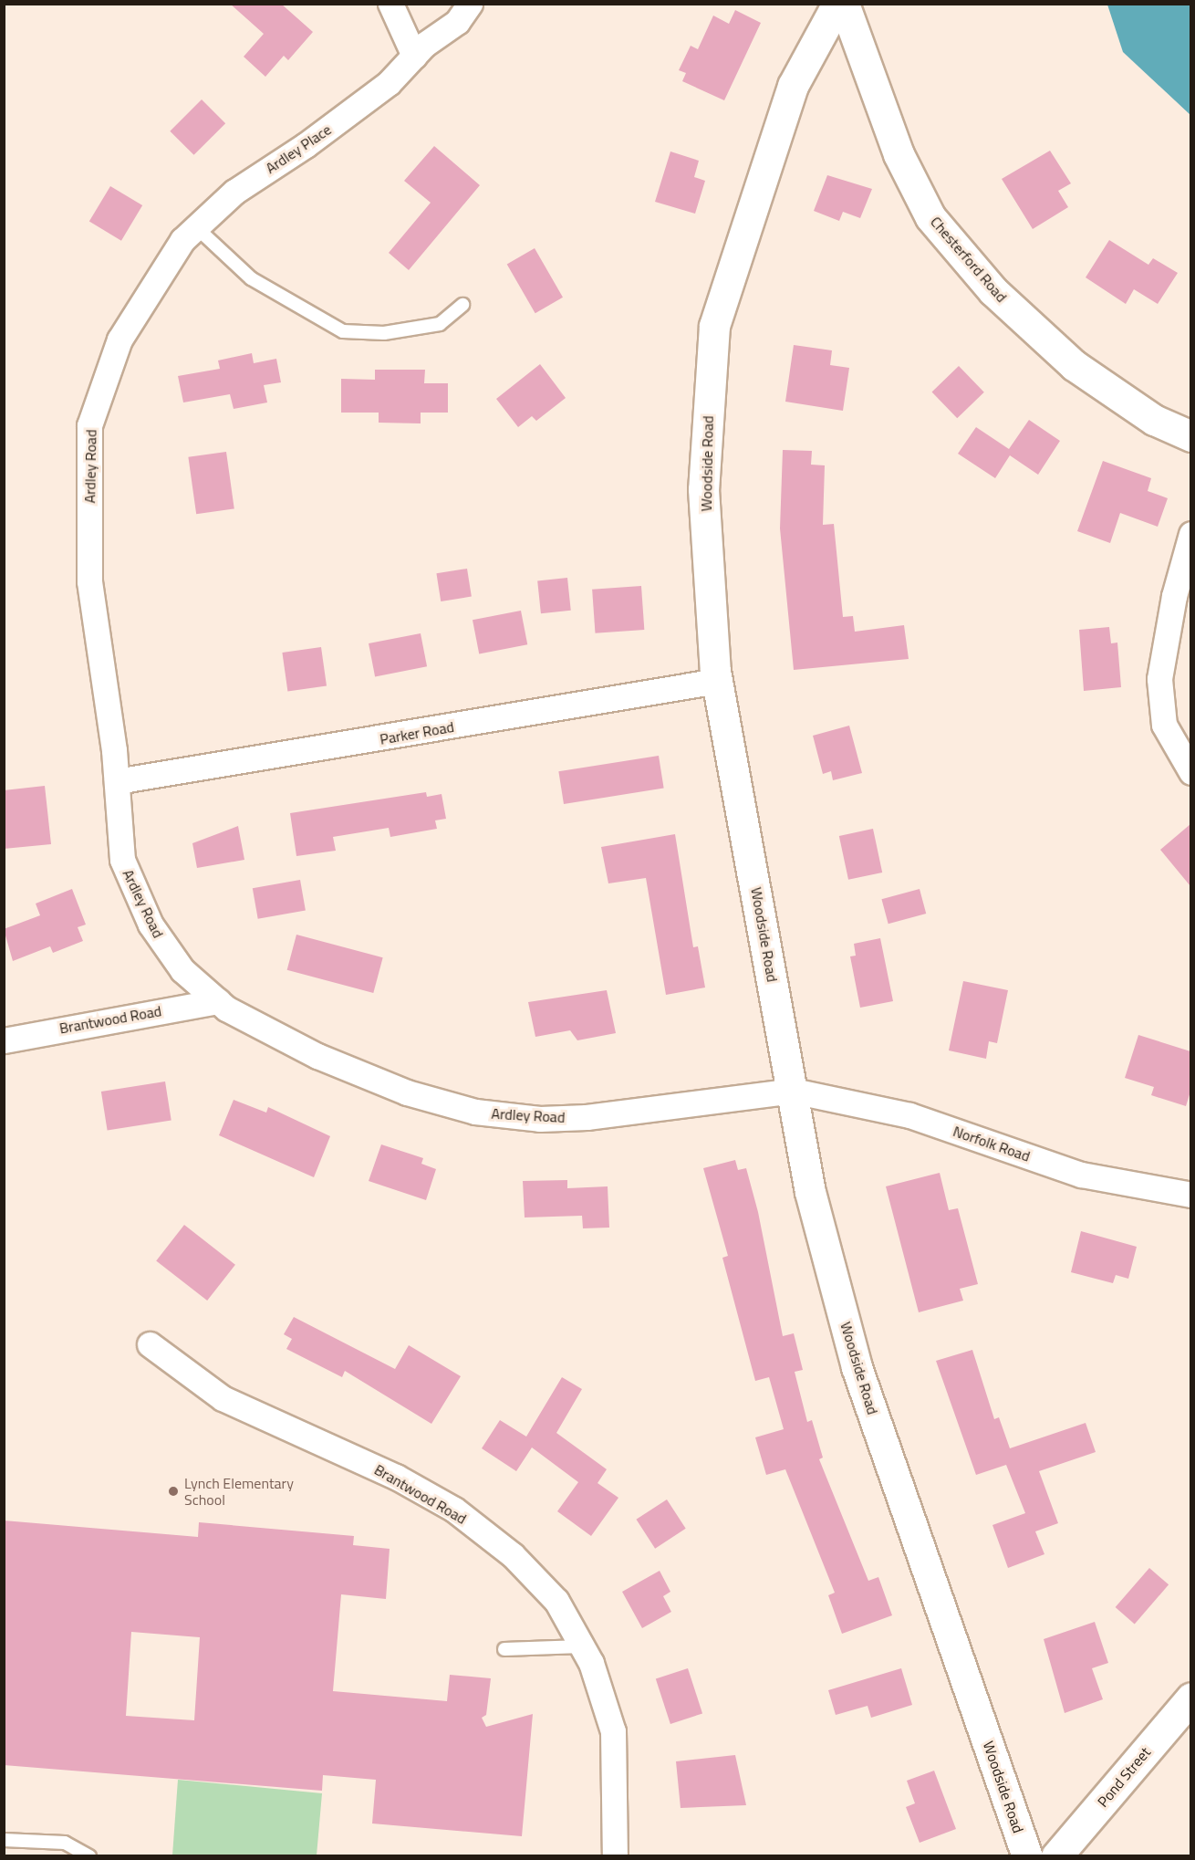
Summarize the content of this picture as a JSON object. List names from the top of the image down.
{
  "streets": {
    "street": [
      "Ardley Place",
      "Chesterford Road",
      "Woodside Road",
      "Ardley Road",
      "Parker Road",
      "Brantwood Road",
      "Norfolk Road",
      "Pond Street"
    ]
  },
  "crossings": [
    ["Ardley Place", "Ardley Road"],
    ["Woodside Road", "Ardley Road"],
    ["Woodside Road", "Parker Road"],
    ["Woodside Road", "Norfolk Road"],
    ["Ardley Road", "Parker Road"],
    ["Ardley Road", "Brantwood Road"],
    ["Ardley Road", "Norfolk Road"]
  ],
  "places": ["Lynch Elementary School"]
}
